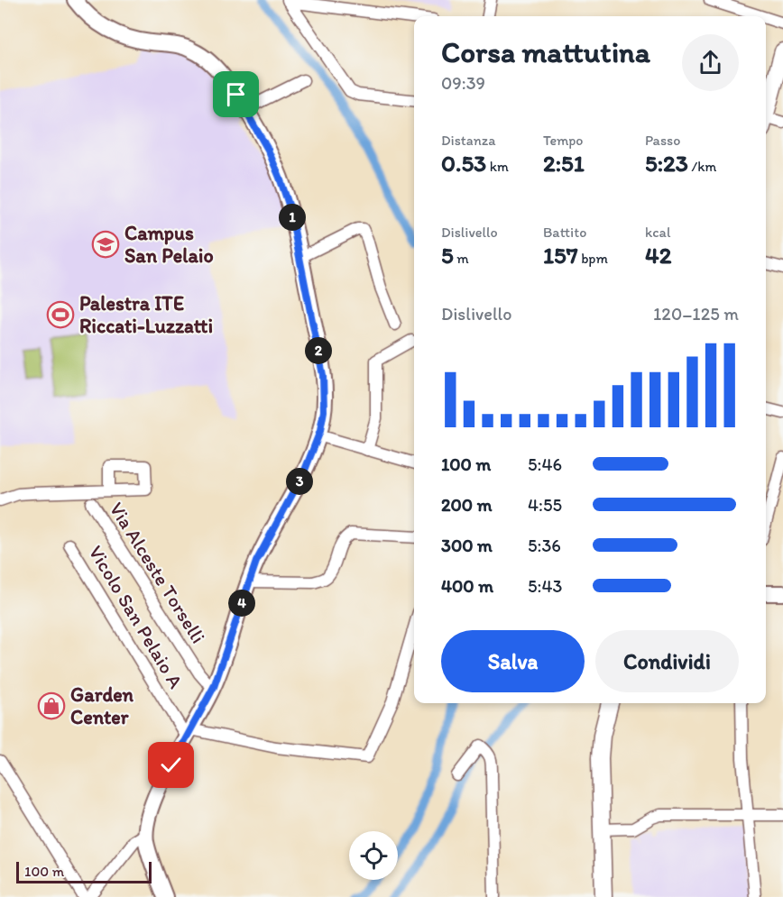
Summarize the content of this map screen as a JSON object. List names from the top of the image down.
{
  "streets": {
    "street": ["Via Alceste Torselli", "Vicolo San Pelaio A"]
  },
  "places": {
    "school or university": ["Campus San Pelaio"],
    "sports": ["Palestra ITE Riccati-Luzzatti"],
    "shop": ["Garden Center"]
  },
  "scale_bar": "100 m",
  "page": {
    "heading": ["Corsa mattutina", "09:39"],
    "stats": [
      ["Distanza", "0.53 km"],
      ["Tempo", "2:51"],
      ["Passo", "5:23 /km"],
      ["Dislivello", "5 m"],
      ["Battito", "157 bpm"],
      ["kcal", "42"]
    ],
    "pins": [
      "1",
      "2",
      "3",
      "4"
    ],
    "chart": ["Dislivello", "120–125 m"],
    "list": [
      {
        "name": "100 m",
        "note": "5:46"
      },
      {
        "name": "200 m",
        "note": "4:55"
      },
      {
        "name": "300 m",
        "note": "5:36"
      },
      {
        "name": "400 m",
        "note": "5:43"
      }
    ],
    "buttons": ["Salva", "Condividi"],
    "scale": "100 m"
  }
}
